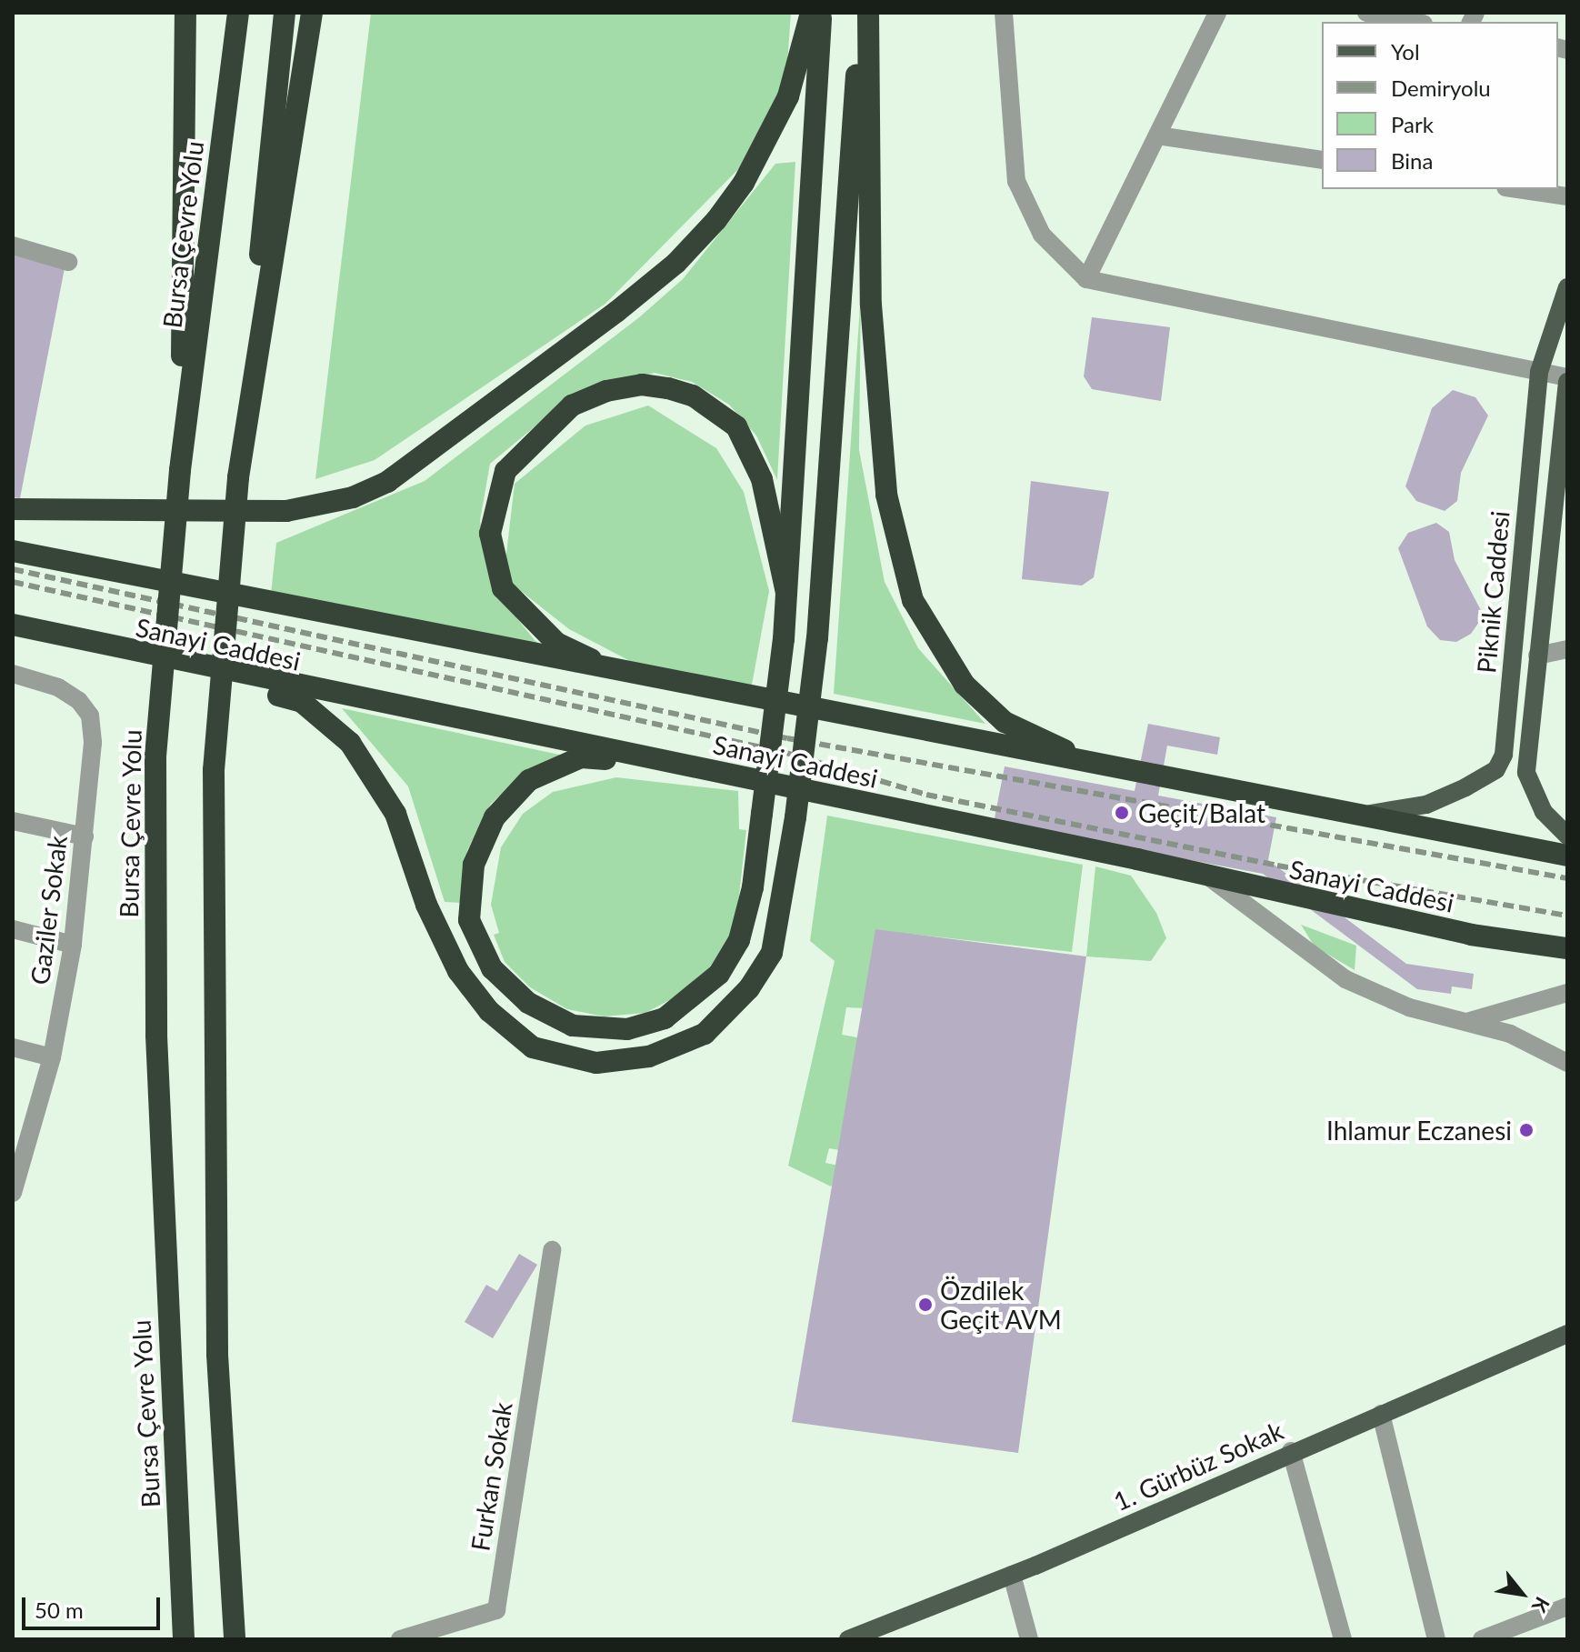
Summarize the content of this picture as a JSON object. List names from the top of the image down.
{
  "streets": {
    "highway": ["Bursa Çevre Yolu", "Sanayi Caddesi"],
    "main road": ["Piknik Caddesi", "1. Gürbüz Sokak"],
    "street": ["Gaziler Sokak", "Furkan Sokak"]
  },
  "crossings": [
    ["Piknik Caddesi", "Sanayi Caddesi"]
  ],
  "places": ["Geçit/Balat", "Ihlamur Eczanesi", "Özdilek Geçit AVM"],
  "legend": [
    "Yol",
    "Demiryolu",
    "Park",
    "Bina"
  ],
  "scale_bar": "50 m",
  "north": "bottom right"
}
